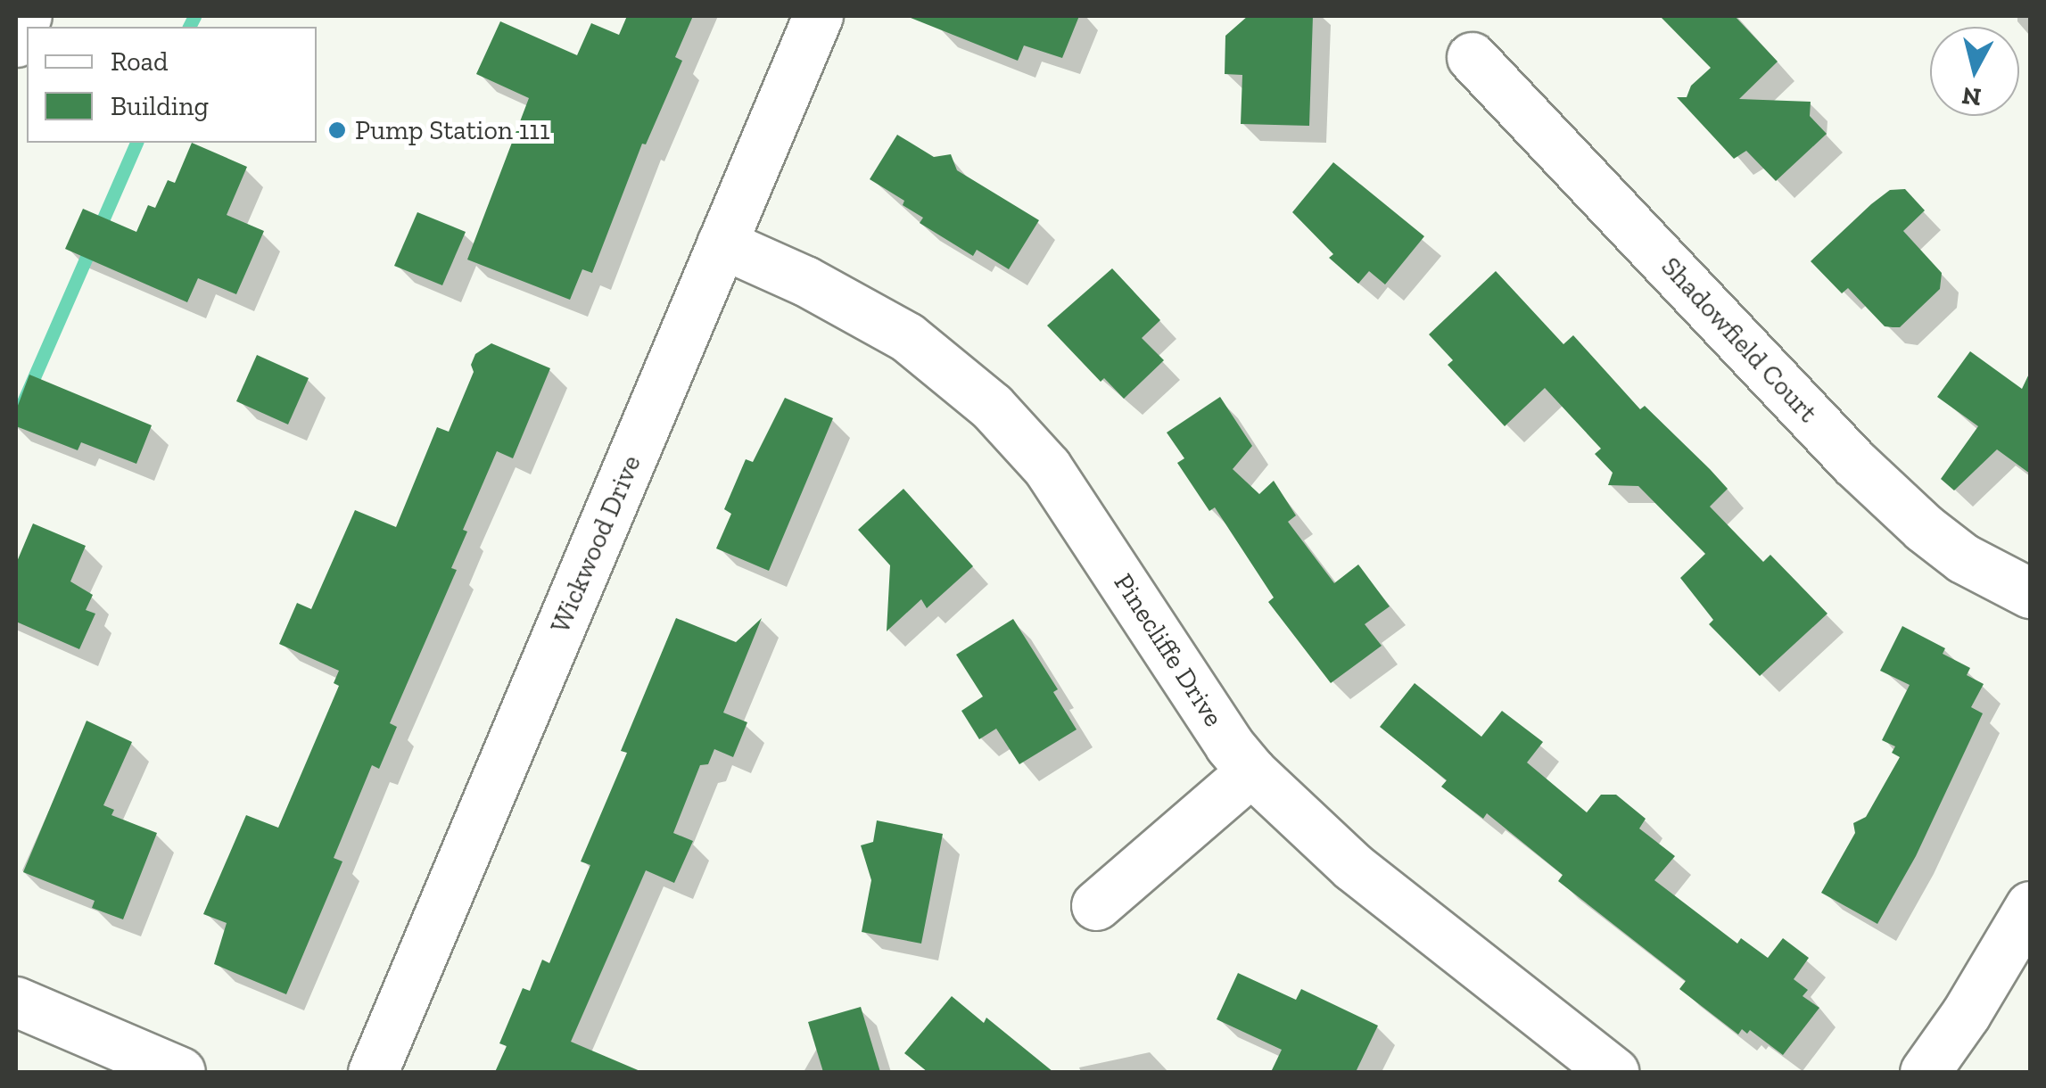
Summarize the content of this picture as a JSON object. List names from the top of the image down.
{
  "streets": {
    "street": ["Shadowfield Court", "Wickwood Drive", "Pinecliffe Drive"]
  },
  "crossings": [
    ["Wickwood Drive", "Pinecliffe Drive"]
  ],
  "places": ["Pump Station 111"],
  "legend": ["Road", "Building"],
  "north": "bottom"
}
